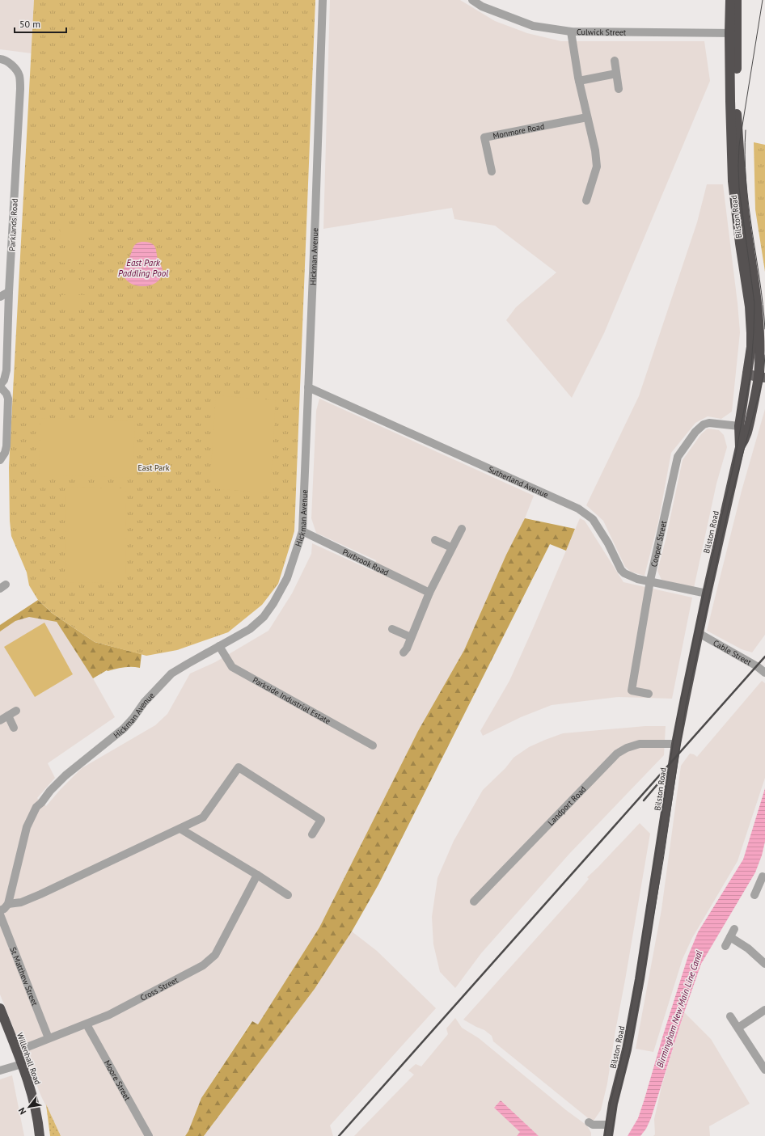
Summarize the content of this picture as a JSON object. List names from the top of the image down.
{
  "streets": {
    "highway": ["Bilston Road", "Willenhall Road"],
    "street": [
      "Culwick Street",
      "Monmore Road",
      "Parklands Road",
      "Hickman Avenue",
      "Sutherland Avenue",
      "Cooper Street",
      "Purbrook Road",
      "Cable Street",
      "Parkside Industrial Estate",
      "Landport Road",
      "St Matthew Street",
      "Cross Street",
      "Moore Street"
    ]
  },
  "crossings": [
    ["Culwick Street", "Bilston Road"],
    ["Bilston Road", "Sutherland Avenue"],
    ["Bilston Road", "Cooper Street"],
    ["Bilston Road", "Cable Street"],
    ["Bilston Road", "Landport Road"],
    ["Hickman Avenue", "Sutherland Avenue"],
    ["Hickman Avenue", "Purbrook Road"],
    ["Hickman Avenue", "Parkside Industrial Estate"],
    ["Sutherland Avenue", "Cooper Street"],
    ["St Matthew Street", "Cross Street"],
    ["Cross Street", "Willenhall Road"],
    ["Cross Street", "Moore Street"]
  ],
  "water": ["East Park Paddling Pool", "Birmingham New Main Line Canal"],
  "parks": ["East Park"],
  "scale_bar": "50 m",
  "north": "bottom left"
}
